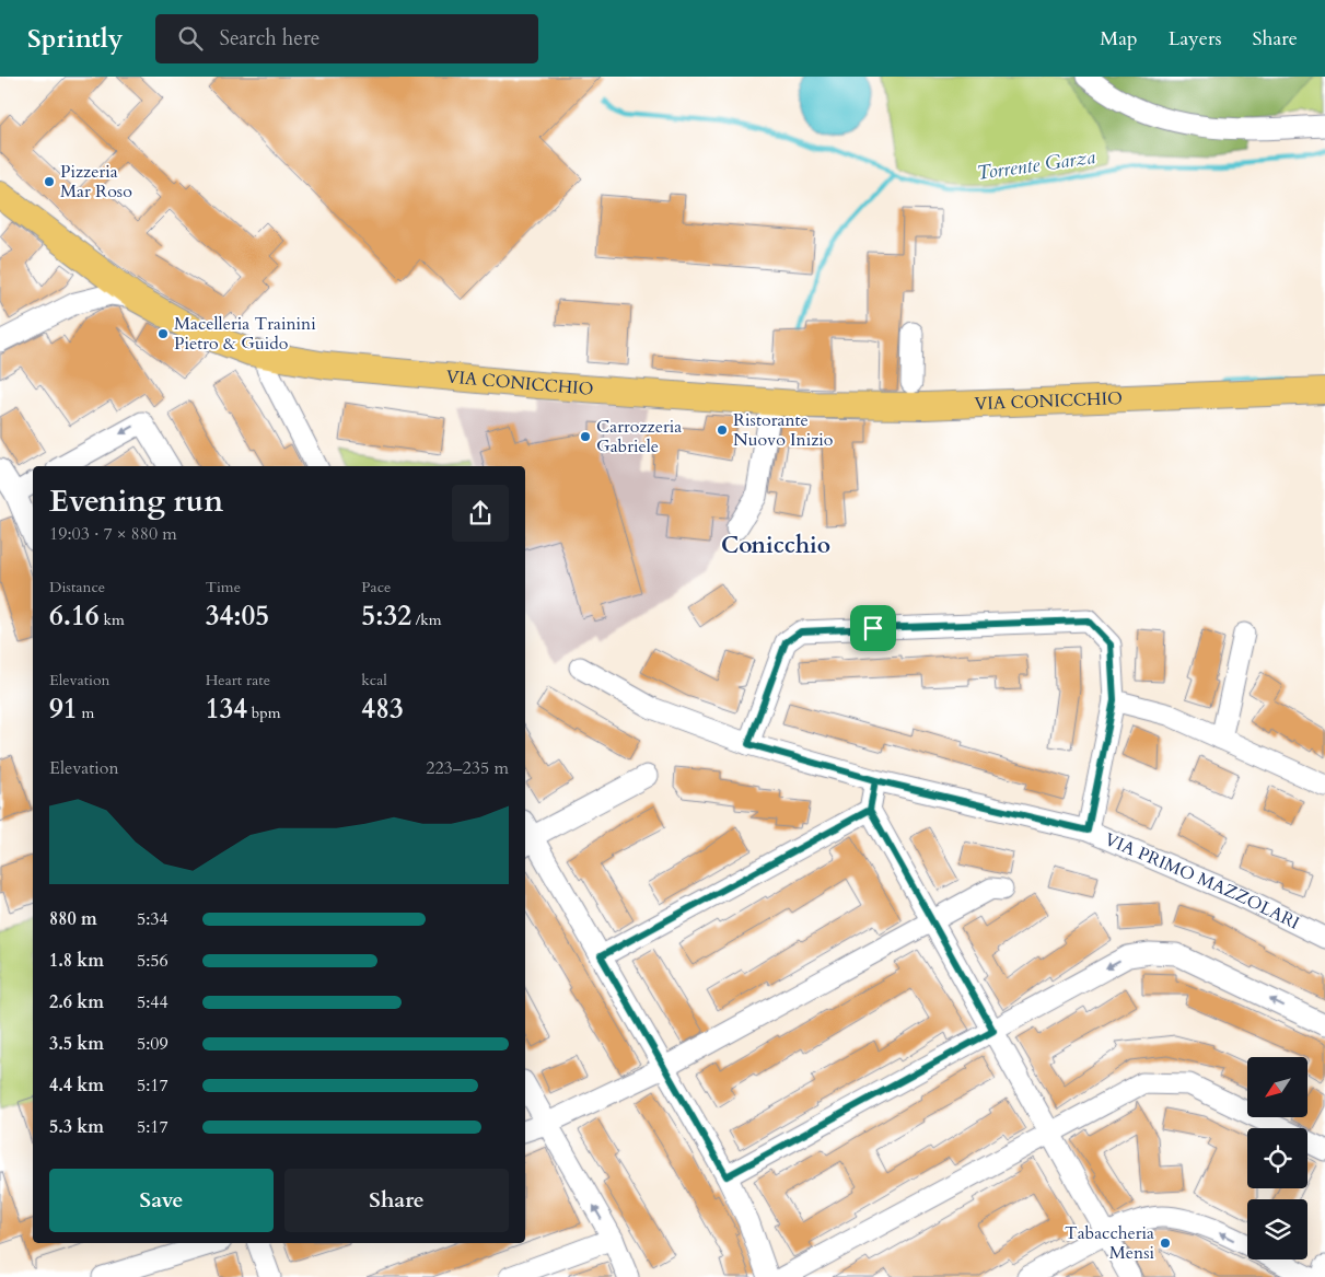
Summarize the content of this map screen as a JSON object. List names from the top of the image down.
{
  "streets": {
    "main road": ["VIA CONICCHIO"],
    "street": ["VIA PRIMO MAZZOLARI"]
  },
  "districts": ["Conicchio"],
  "water": ["Torrente Garza"],
  "places": [
    "Pizzeria Mar Roso",
    "Macelleria Trainini Pietro & Guido",
    "Ristorante Nuovo Inizio",
    "Carrozzeria Gabriele",
    "Tabaccheria Mensi"
  ],
  "north": "bottom left",
  "page": {
    "header": "Sprintly",
    "search": "Search here",
    "nav": ["Map", "Layers", "Share"],
    "heading": ["Evening run", "19:03 · 7 × 880 m"],
    "stats": [
      ["Distance", "6.16 km"],
      ["Time", "34:05"],
      ["Pace", "5:32 /km"],
      ["Elevation", "91 m"],
      ["Heart rate", "134 bpm"],
      ["kcal", "483"]
    ],
    "chart": ["Elevation", "223–235 m"],
    "list": [
      {
        "name": "880 m",
        "note": "5:34"
      },
      {
        "name": "1.8 km",
        "note": "5:56"
      },
      {
        "name": "2.6 km",
        "note": "5:44"
      },
      {
        "name": "3.5 km",
        "note": "5:09"
      },
      {
        "name": "4.4 km",
        "note": "5:17"
      },
      {
        "name": "5.3 km",
        "note": "5:17"
      }
    ],
    "buttons": ["Save", "Share"]
  }
}
